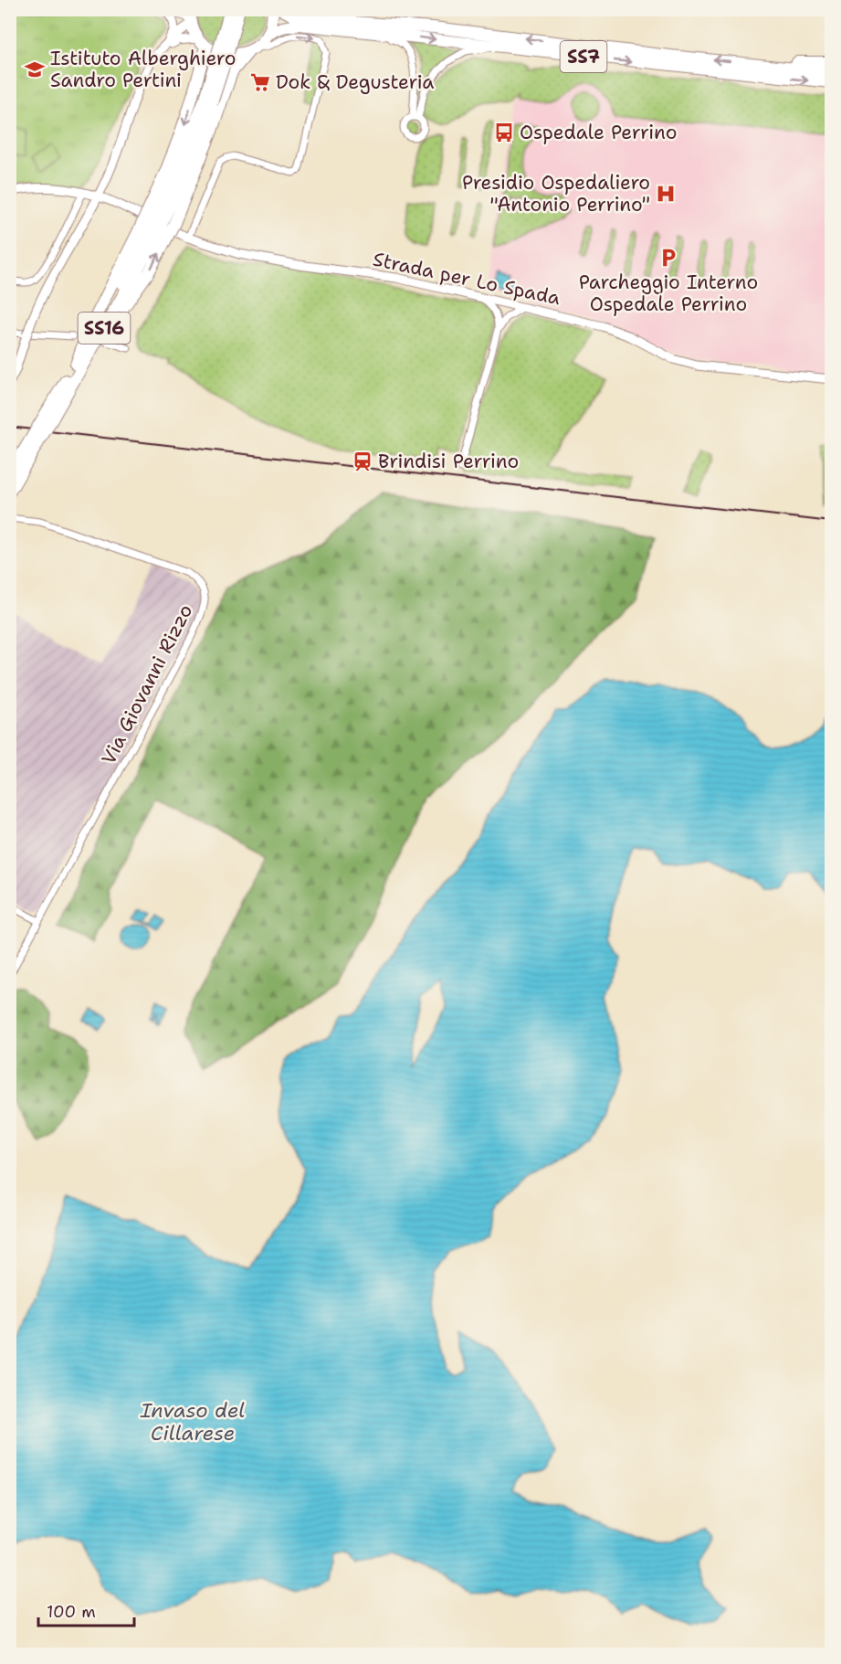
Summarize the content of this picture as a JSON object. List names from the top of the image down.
{
  "streets": {
    "highway": ["SS7", "SS16"],
    "street": ["Strada per Lo Spada", "Via Giovanni Rizzo"]
  },
  "water": ["Invaso del Cillarese"],
  "places": {
    "school or university": ["Istituto Alberghiero Sandro Pertini"],
    "supermarket": ["Dok & Degusteria"],
    "bus stop": ["Ospedale Perrino"],
    "hospital": ["Presidio Ospedaliero \"Antonio Perrino\""],
    "parking": ["Parcheggio Interno Ospedale Perrino"],
    "station": ["Brindisi Perrino"]
  },
  "scale_bar": "100 m"
}
